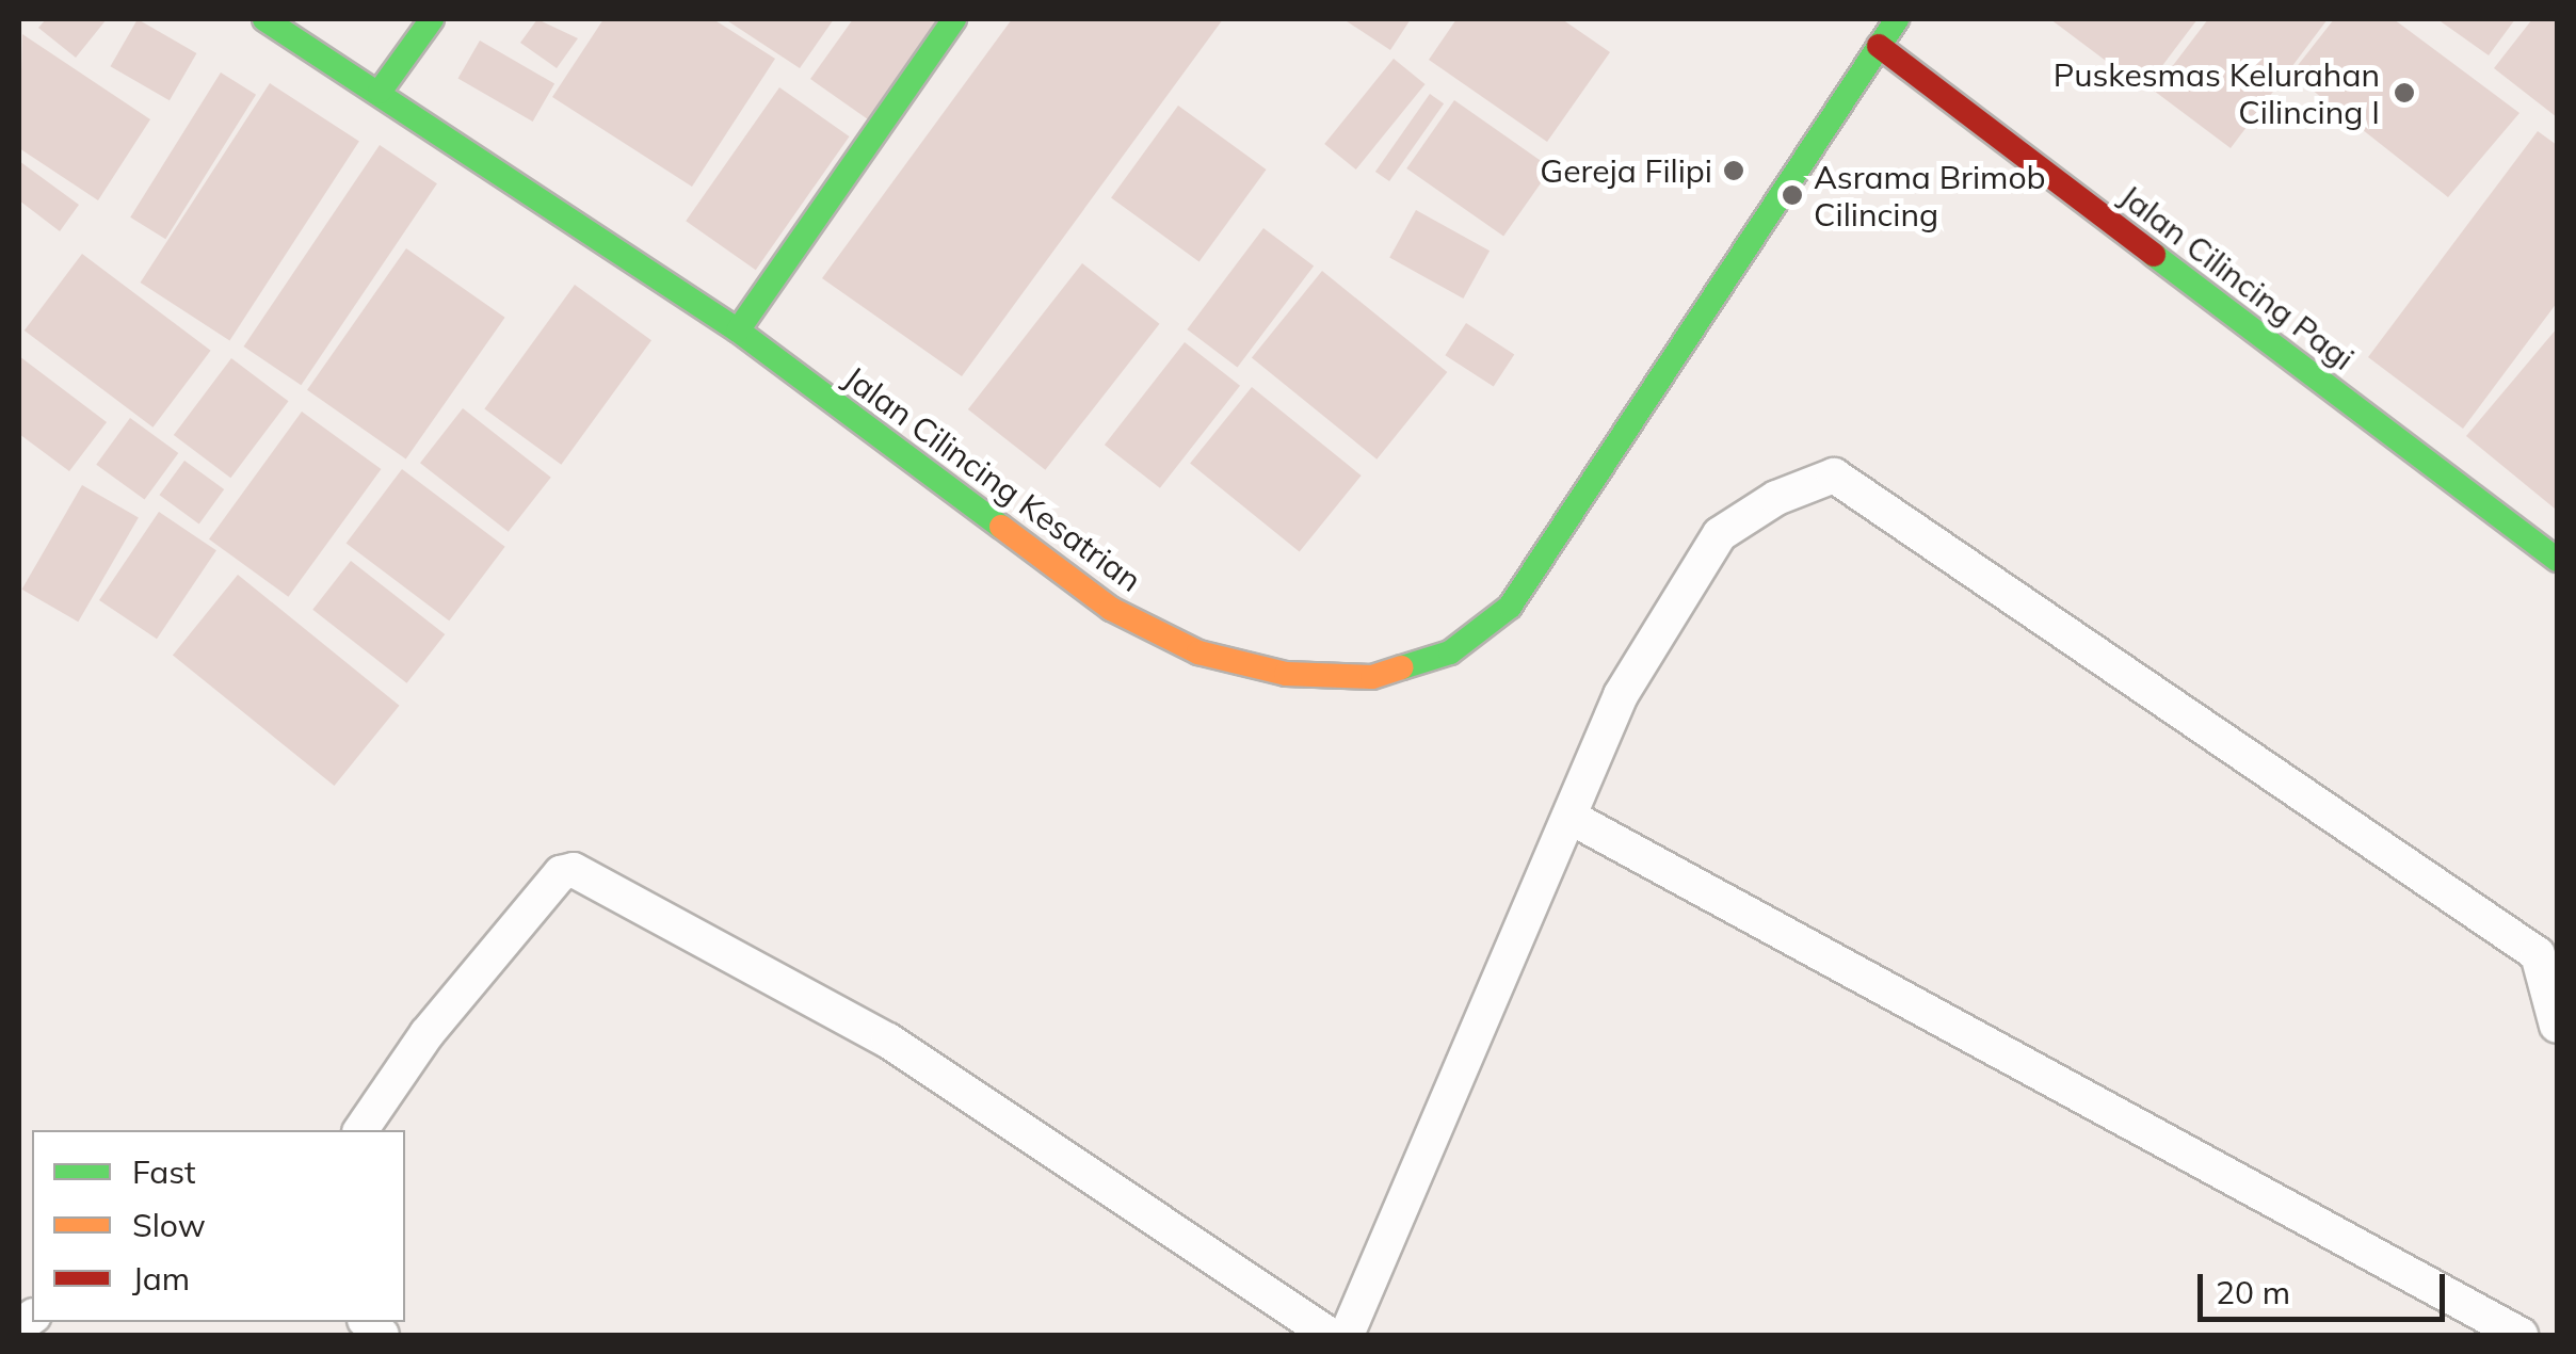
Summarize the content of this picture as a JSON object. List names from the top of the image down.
{
  "streets": {
    "street": ["Jalan Cilincing Pagi", "Jalan Cilincing Kesatrian"]
  },
  "crossings": [
    ["Jalan Cilincing Pagi", "Jalan Cilincing Kesatrian"]
  ],
  "places": ["Puskesmas Kelurahan Cilincing I", "Gereja Filipi", "Asrama Brimob Cilincing"],
  "legend": ["Fast", "Slow", "Jam"],
  "scale_bar": "20 m"
}
